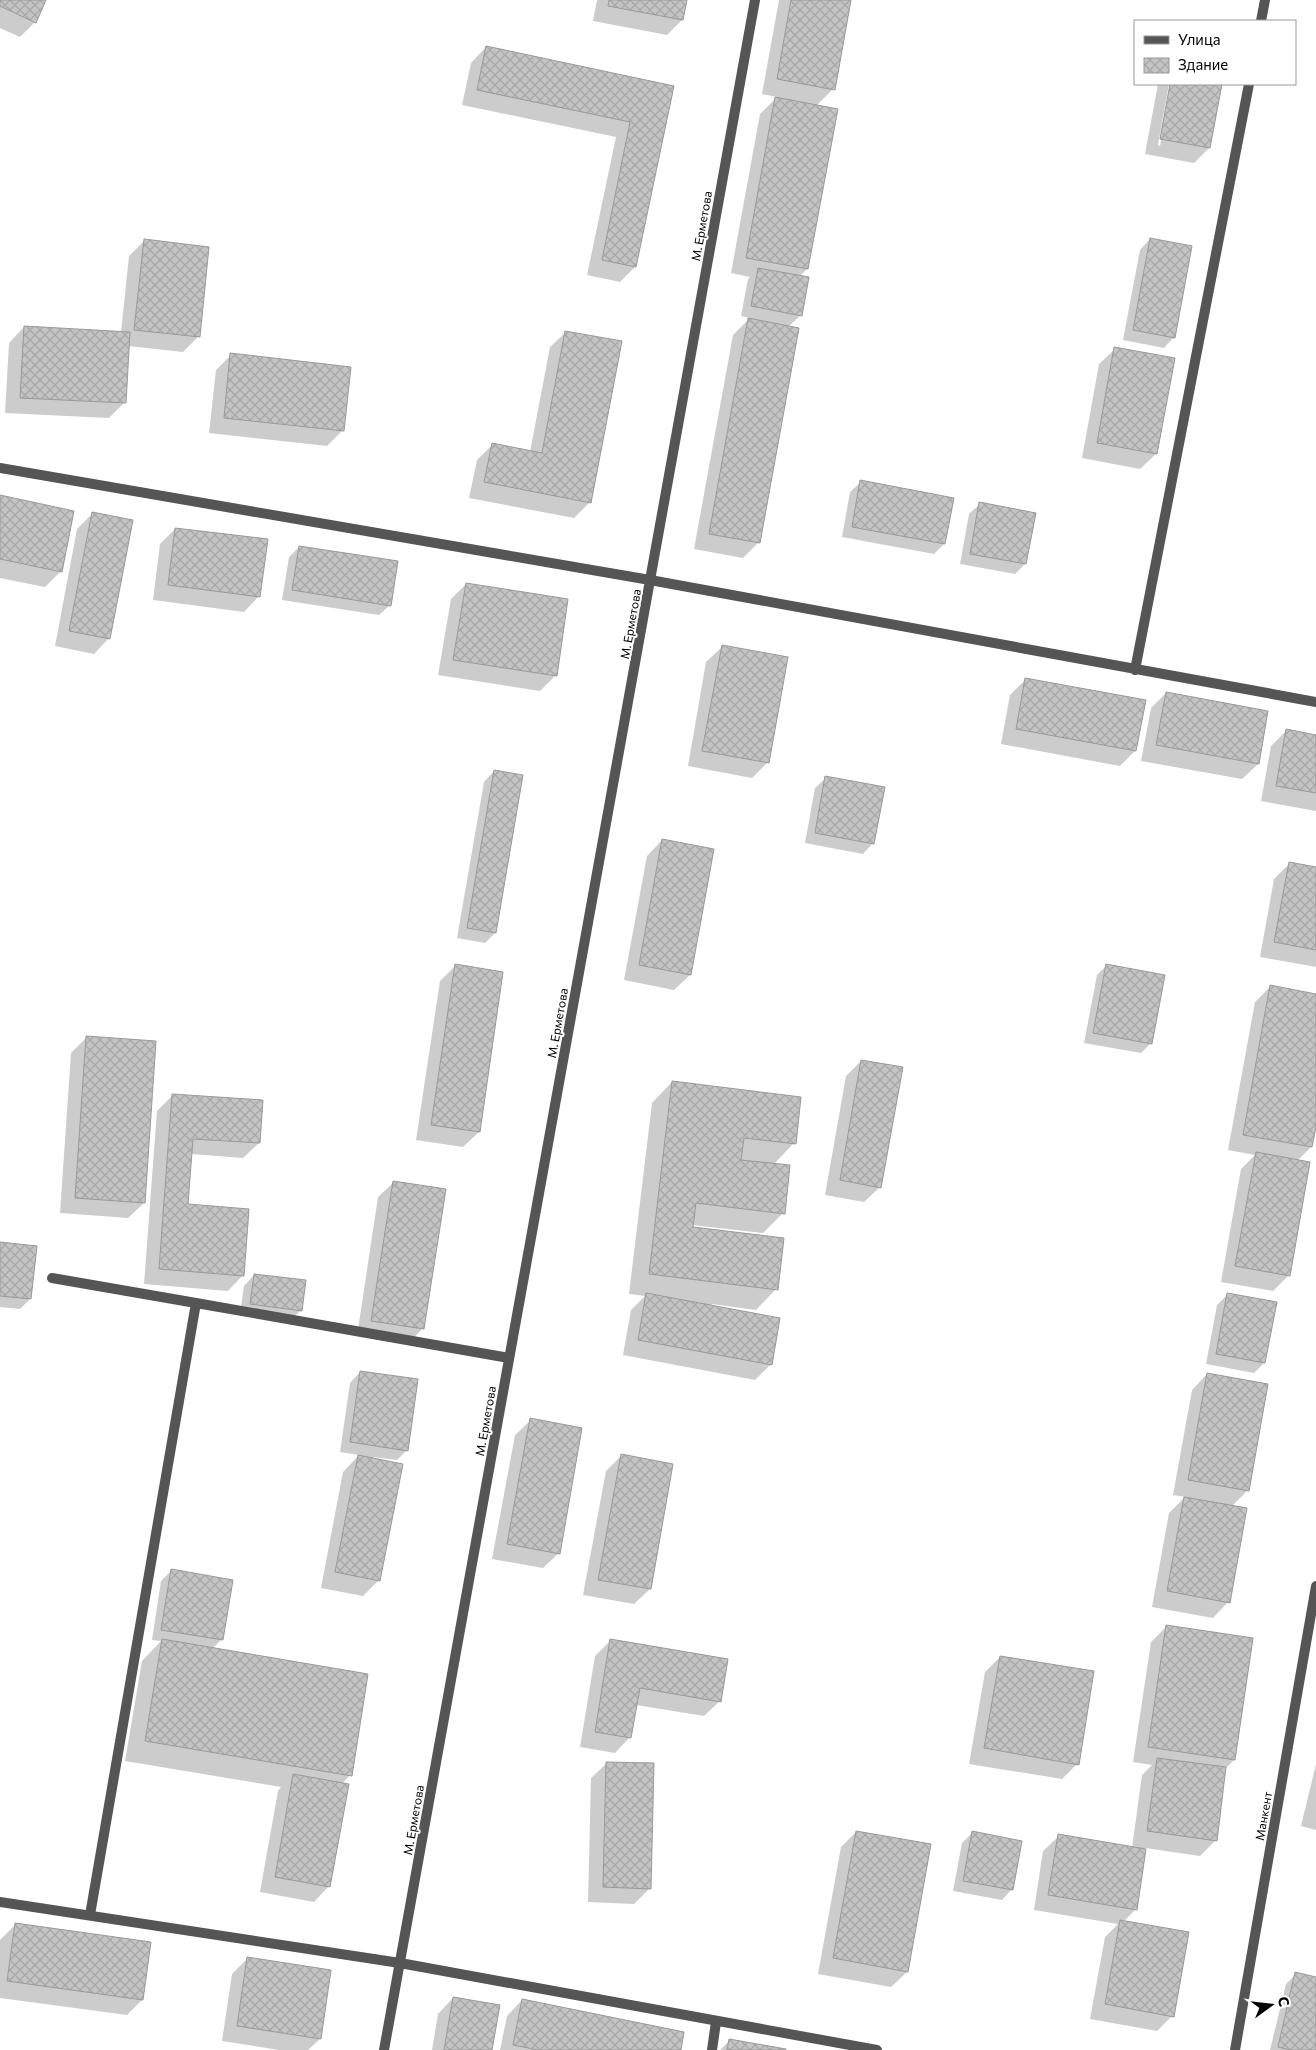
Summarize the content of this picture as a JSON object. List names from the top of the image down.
{
  "streets": {
    "street": ["М. Ерметова", "Манкент"]
  },
  "legend": ["Улица", "Здание"],
  "north": "right"
}
